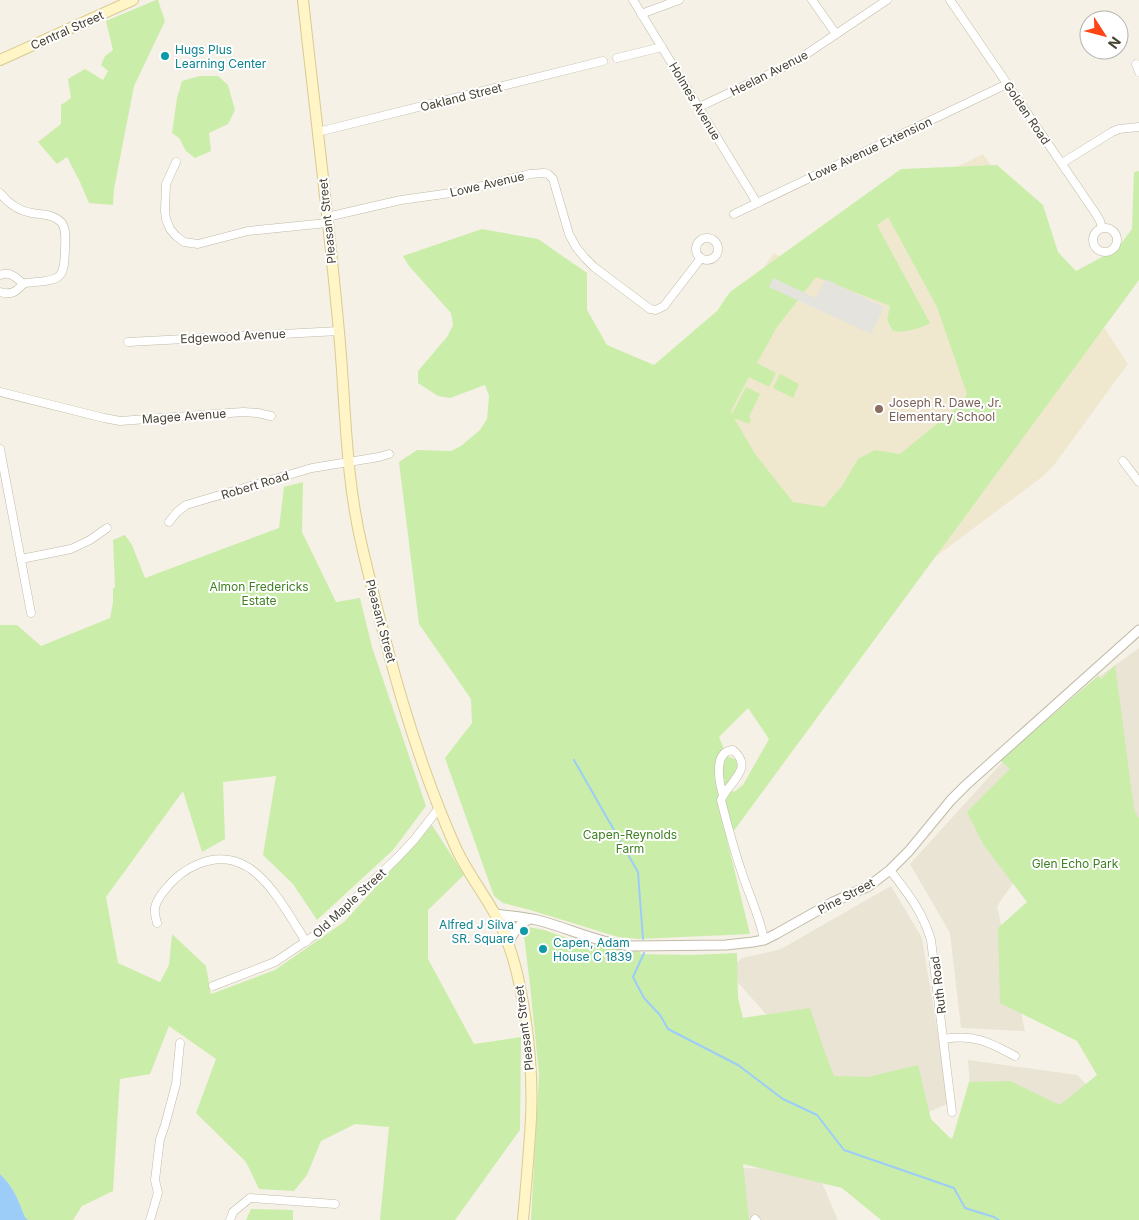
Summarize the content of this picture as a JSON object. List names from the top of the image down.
{
  "streets": {
    "main road": ["Central Street", "Pleasant Street"],
    "street": [
      "Heelan Avenue",
      "Oakland Street",
      "Holmes Avenue",
      "Golden Road",
      "Lowe Avenue Extension",
      "Lowe Avenue",
      "Edgewood Avenue",
      "Magee Avenue",
      "Robert Road",
      "Pine Street",
      "Old Maple Street",
      "Ruth Road"
    ]
  },
  "crossings": [
    ["Heelan Avenue", "Holmes Avenue"],
    ["Oakland Street", "Pleasant Street"],
    ["Holmes Avenue", "Lowe Avenue Extension"],
    ["Golden Road", "Lowe Avenue Extension"],
    ["Lowe Avenue", "Pleasant Street"],
    ["Pleasant Street", "Edgewood Avenue"],
    ["Pleasant Street", "Robert Road"],
    ["Pleasant Street", "Pine Street"],
    ["Pleasant Street", "Old Maple Street"],
    ["Pine Street", "Ruth Road"]
  ],
  "parks": ["Almon Fredericks Estate", "Capen-Reynolds Farm", "Glen Echo Park"],
  "places": [
    "Hugs Plus Learning Center",
    "Joseph R. Dawe, Jr. Elementary School",
    "Alfred J Silva SR. Square",
    "Capen, Adam House C 1839"
  ],
  "north": "bottom right"
}
